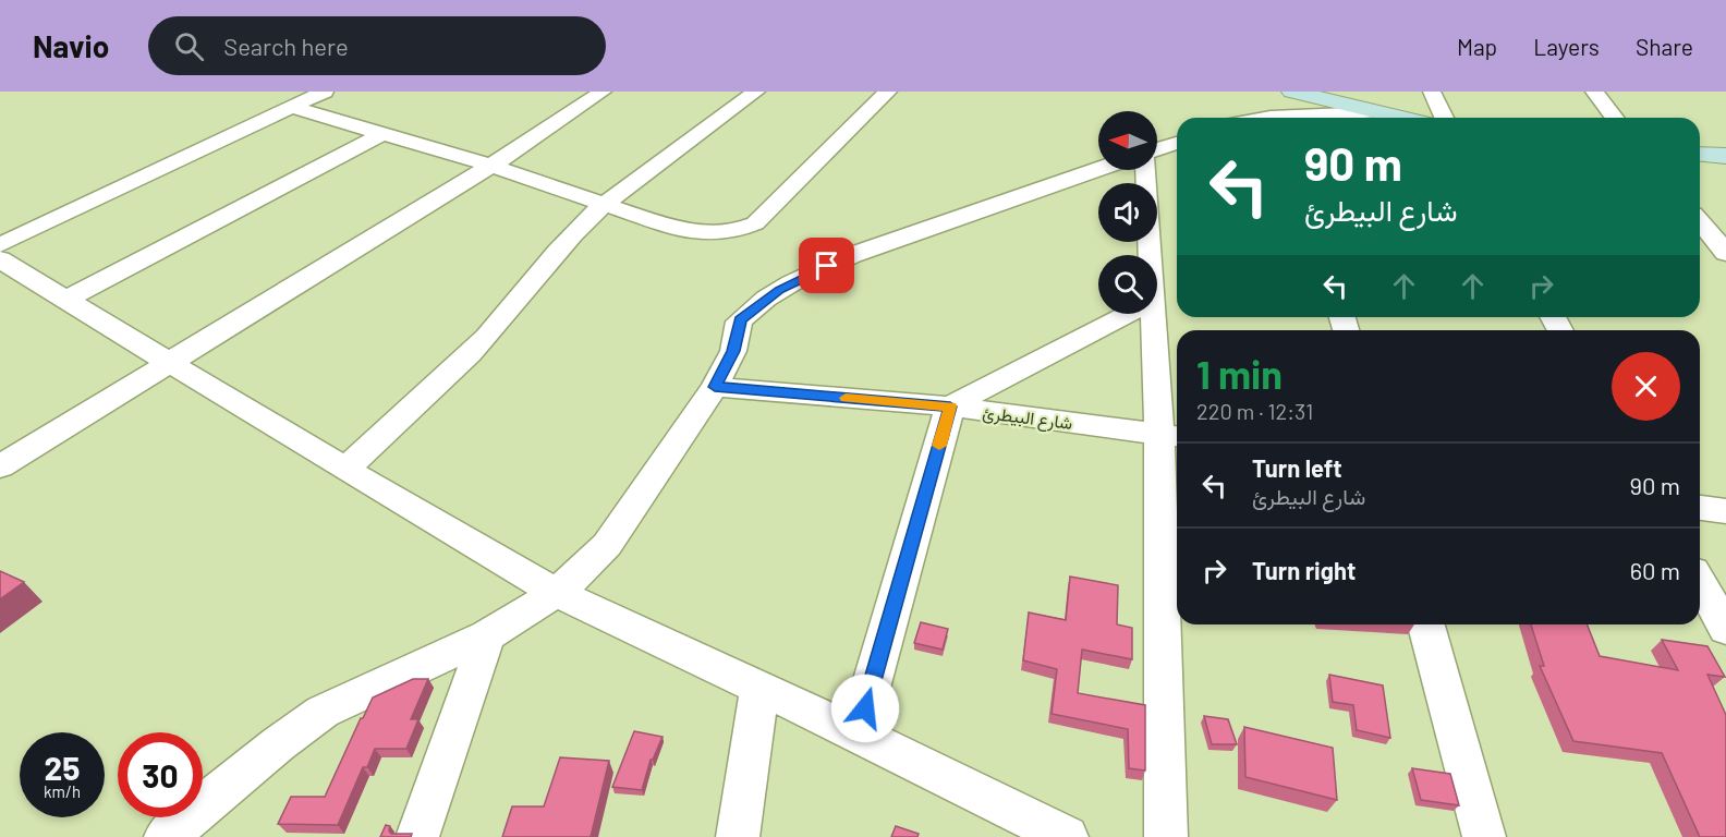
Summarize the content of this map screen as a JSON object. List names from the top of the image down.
{
  "streets": {
    "street": ["شارع البيطرئ"]
  },
  "north": "left",
  "page": {
    "header": "Navio",
    "search": "Search here",
    "nav": ["Map", "Layers", "Share"],
    "turn": ["90 m", "شارع البيطرئ"],
    "heading": ["1 min", "220 m · 12:31"],
    "list": [
      {
        "name": "Turn left",
        "note": "شارع البيطرئ",
        "value": "90 m"
      },
      {
        "name": "Turn right",
        "value": "60 m"
      }
    ],
    "speed": "25 km/h",
    "limit": "30"
  }
}
